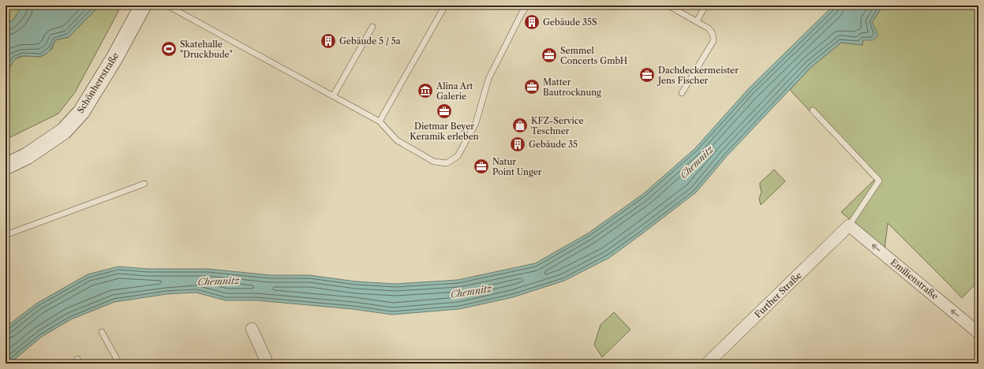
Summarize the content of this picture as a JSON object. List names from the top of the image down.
{
  "streets": {
    "main road": ["Schönherrstraße"],
    "street": ["Emilienstraße", "Further Straße"]
  },
  "crossings": [
    ["Emilienstraße", "Further Straße"]
  ],
  "one_way": ["Emilienstraße"],
  "water": ["Chemnitz"],
  "places": {
    "building": ["Gebäude 35S", "Gebäude 5 / 5a", "Gebäude 35"],
    "sports": ["Skatehalle \"Druckbude\""],
    "office": [
      "Semmel Concerts GmbH",
      "Dachdeckermeister Jens Fischer",
      "Matter Bautrocknung",
      "Dietmar Beyer Keramik erleben",
      "Natur Point Unger"
    ],
    "museum": ["Alina Art Galerie"],
    "shop": ["KFZ-Service Teschner"]
  }
}
